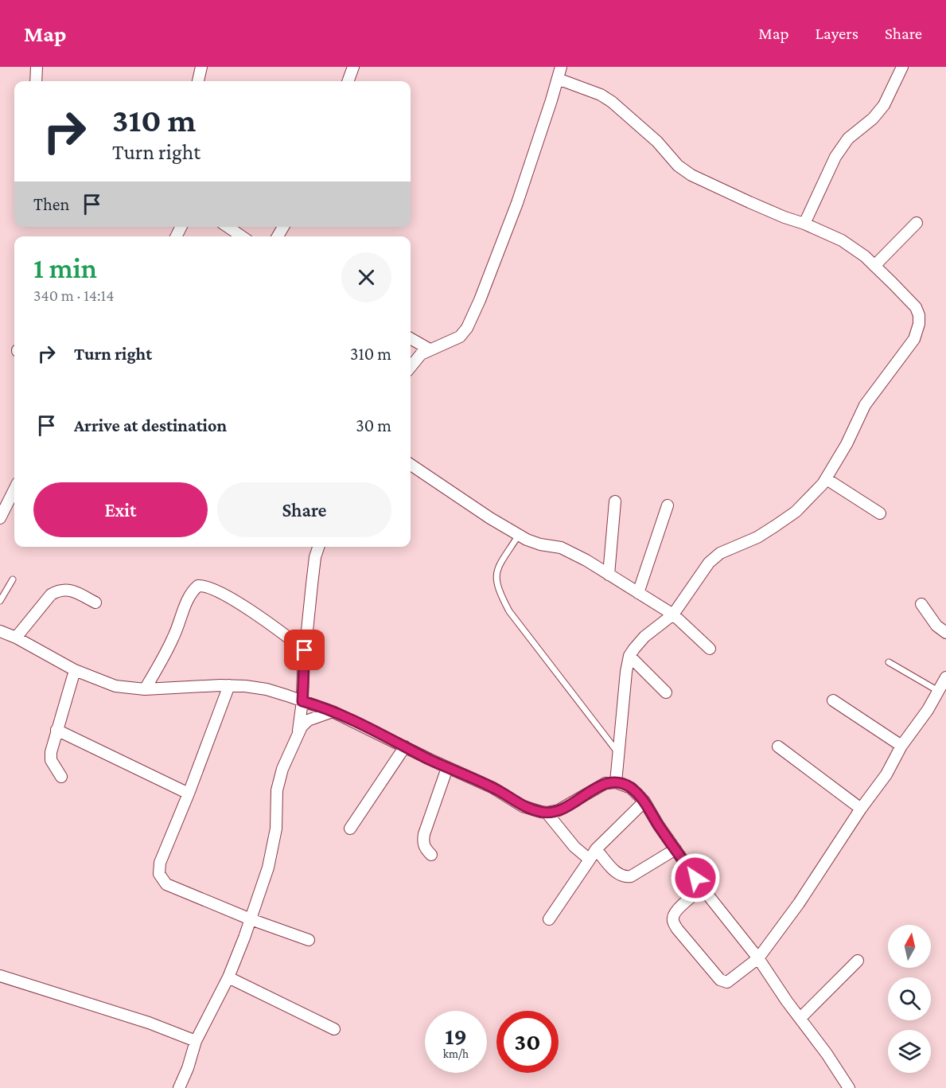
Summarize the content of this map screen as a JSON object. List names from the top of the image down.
{
  "north": "top",
  "page": {
    "header": "Map",
    "nav": ["Map", "Layers", "Share"],
    "turn": ["310 m", "Turn right"],
    "then": "Then",
    "heading": ["1 min", "340 m · 14:14"],
    "list": [
      {
        "name": "Turn right",
        "value": "310 m"
      },
      {
        "name": "Arrive at destination",
        "value": "30 m"
      }
    ],
    "buttons": ["Exit", "Share"],
    "speed": "19 km/h",
    "limit": "30"
  }
}
